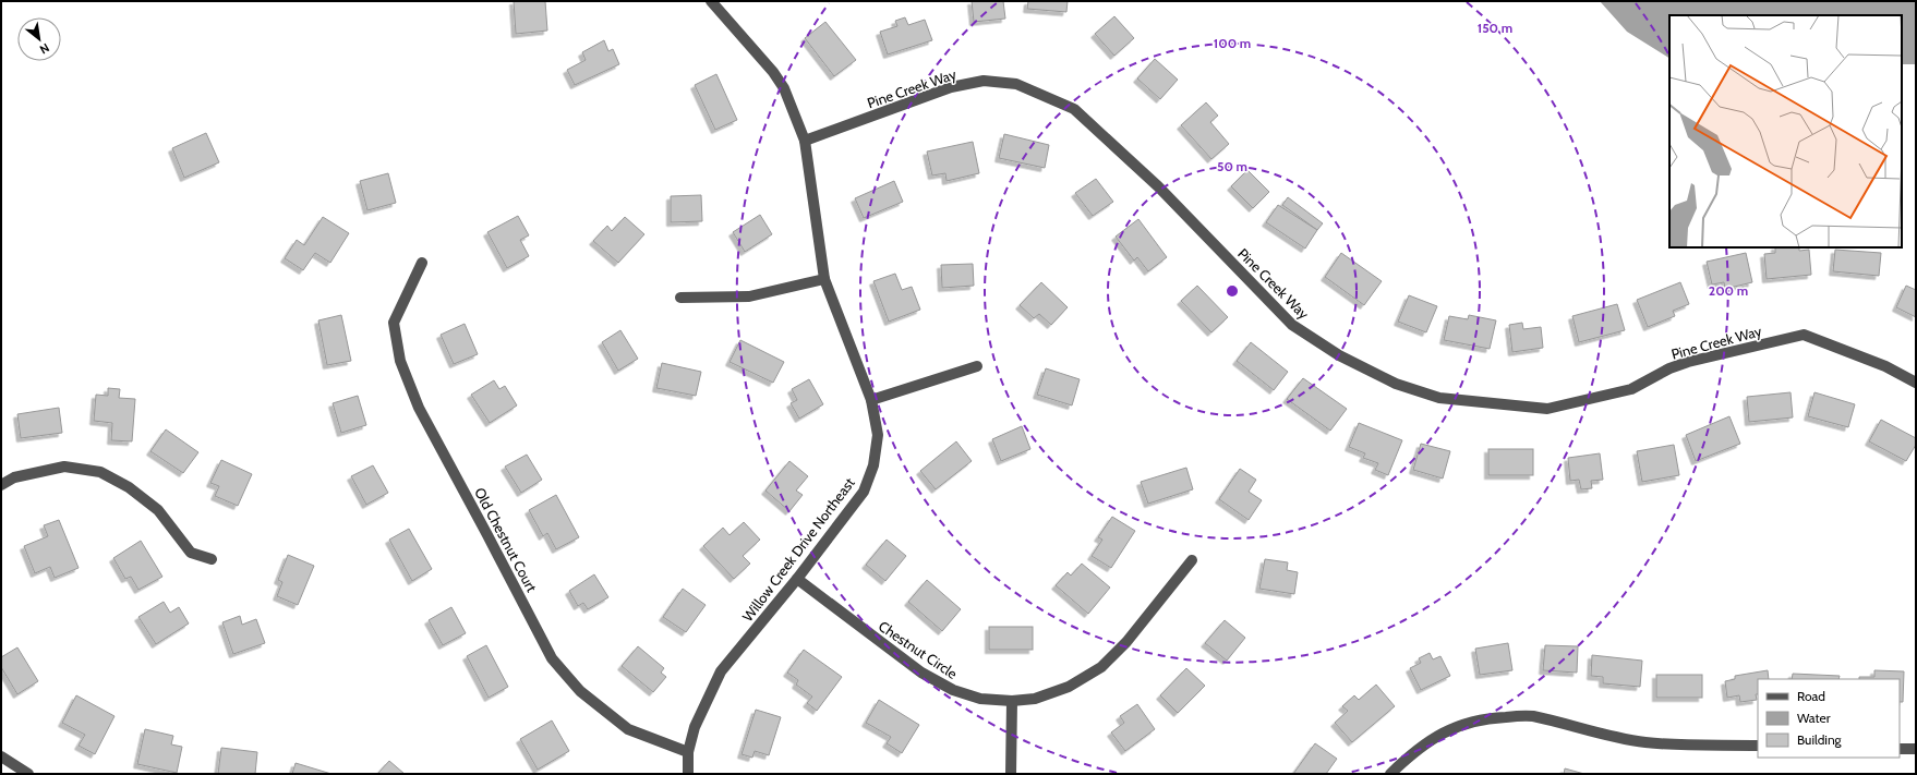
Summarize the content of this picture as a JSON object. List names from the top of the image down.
{
  "streets": {
    "street": [
      "Pine Creek Way",
      "Old Chestnut Court",
      "Willow Creek Drive Northeast",
      "Chestnut Circle"
    ]
  },
  "crossings": [
    ["Pine Creek Way", "Willow Creek Drive Northeast"],
    ["Old Chestnut Court", "Willow Creek Drive Northeast"],
    ["Willow Creek Drive Northeast", "Chestnut Circle"]
  ],
  "legend": ["Road", "Water", "Building"],
  "north": "bottom right",
  "rings": [
    "150 m",
    "100 m",
    "50 m",
    "200 m"
  ]
}
